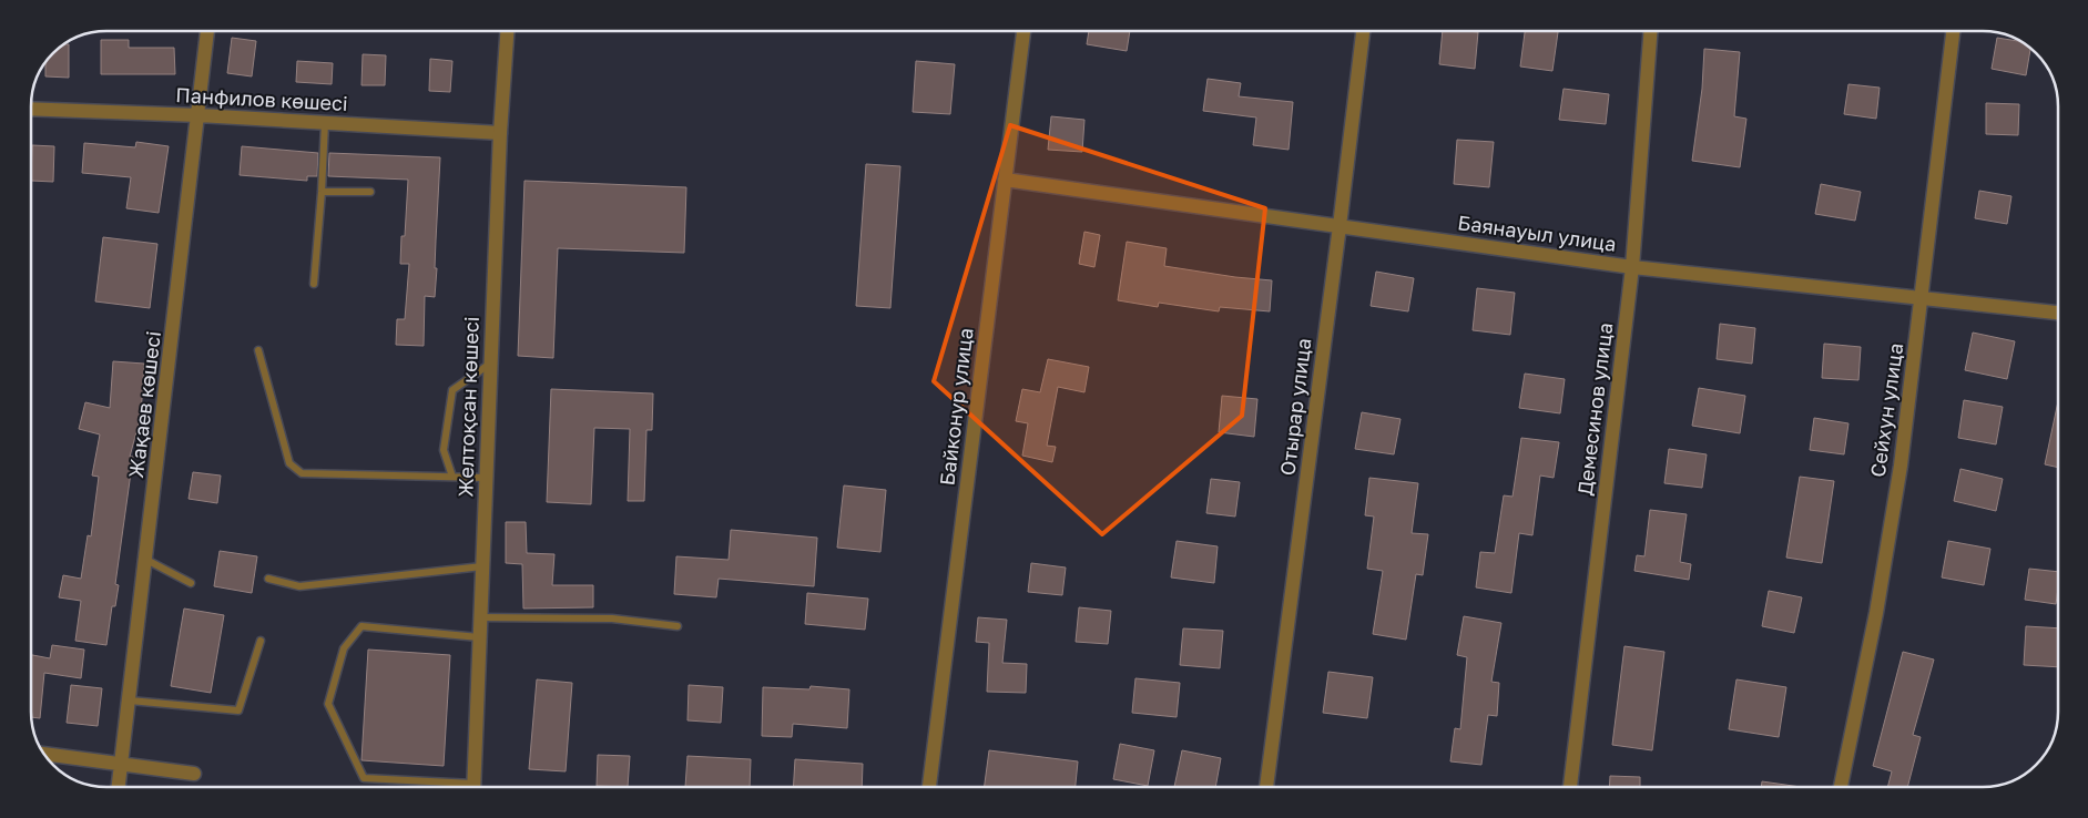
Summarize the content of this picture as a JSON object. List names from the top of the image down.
{
  "streets": {
    "street": [
      "Панфилов көшесі",
      "Баянауыл улица",
      "Жақаев көшесі",
      "Желтоқсан көшесі",
      "Байконур улица",
      "Отырар улица",
      "Демесинов улица",
      "Сейхун улица"
    ]
  },
  "crossings": [
    ["Панфилов көшесі", "Жақаев көшесі"],
    ["Панфилов көшесі", "Желтоқсан көшесі"],
    ["Баянауыл улица", "Байконур улица"],
    ["Баянауыл улица", "Отырар улица"],
    ["Баянауыл улица", "Демесинов улица"],
    ["Баянауыл улица", "Сейхун улица"]
  ]
}
